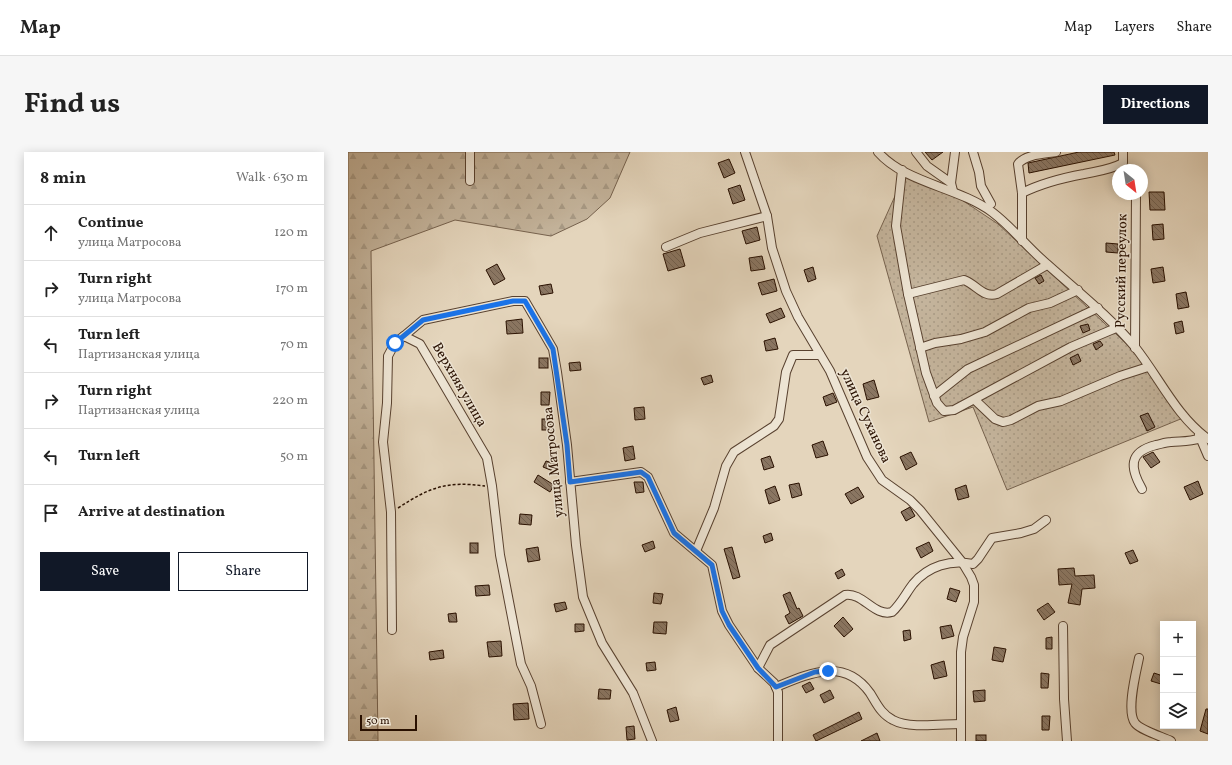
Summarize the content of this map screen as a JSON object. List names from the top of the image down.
{
  "streets": {
    "street": [
      "Русский переулок",
      "Верхняя улица",
      "улица Суханова",
      "улица Матросова"
    ]
  },
  "crossings": [
    ["Верхняя улица", "улица Матросова"]
  ],
  "scale_bar": "50 m",
  "north": "bottom right",
  "page": {
    "header": "Map",
    "nav": ["Map", "Layers", "Share"],
    "title": "Find us",
    "buttons": [
      "Directions",
      ["Save", "Share"]
    ],
    "heading": ["8 min", "Walk · 630 m"],
    "list": [
      ["Continue", "улица Матросова", "120 m"],
      ["Turn right", "улица Матросова", "170 m"],
      ["Turn left", "Партизанская улица", "70 m"],
      ["Turn right", "Партизанская улица", "220 m"],
      ["Turn left", "50 m"],
      "Arrive at destination"
    ],
    "map_buttons": ["+", "−"],
    "scale": "50 m"
  }
}
